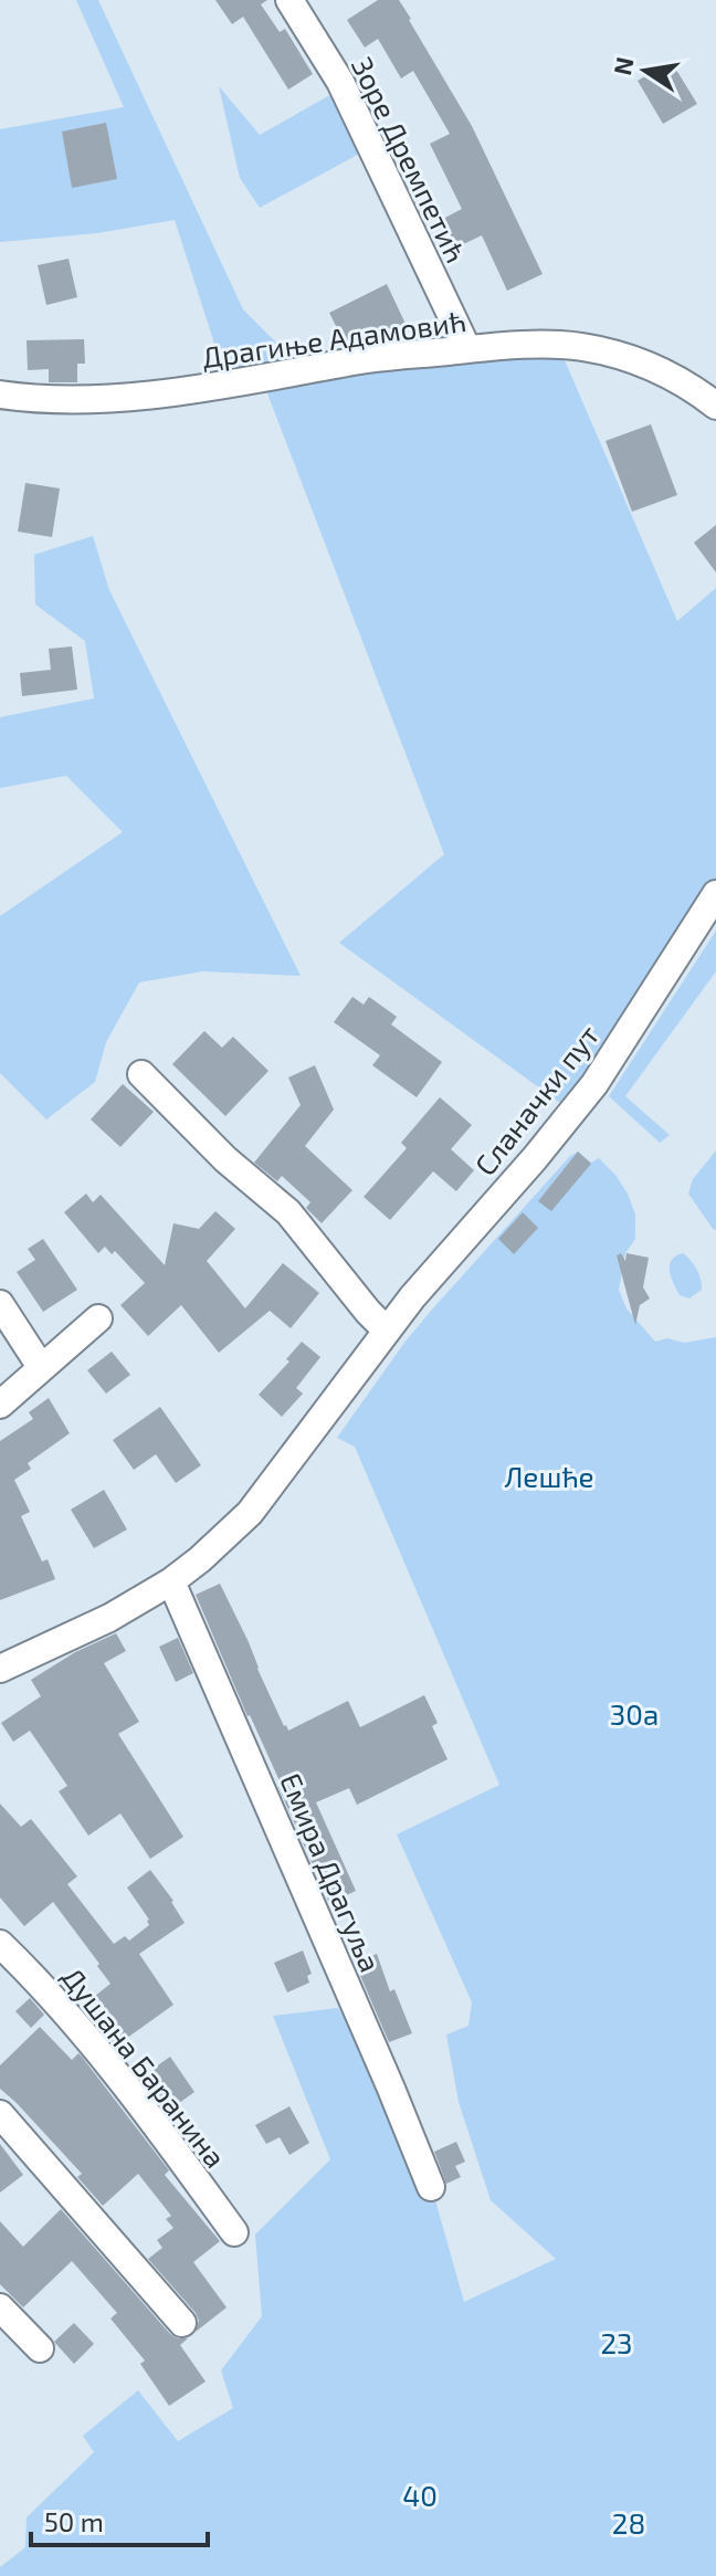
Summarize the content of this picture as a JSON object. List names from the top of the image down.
{
  "streets": {
    "street": [
      "Зоре Дремпетић",
      "Драгиње Адамовић",
      "Сланачки пут",
      "Емира Драгуља",
      "Душана Баранина"
    ]
  },
  "crossings": [
    ["Зоре Дремпетић", "Драгиње Адамовић"],
    ["Сланачки пут", "Емира Драгуља"]
  ],
  "parks": [
    "Лешће",
    "30a",
    "23",
    "40",
    "28"
  ],
  "scale_bar": "50 m",
  "north": "left"
}
